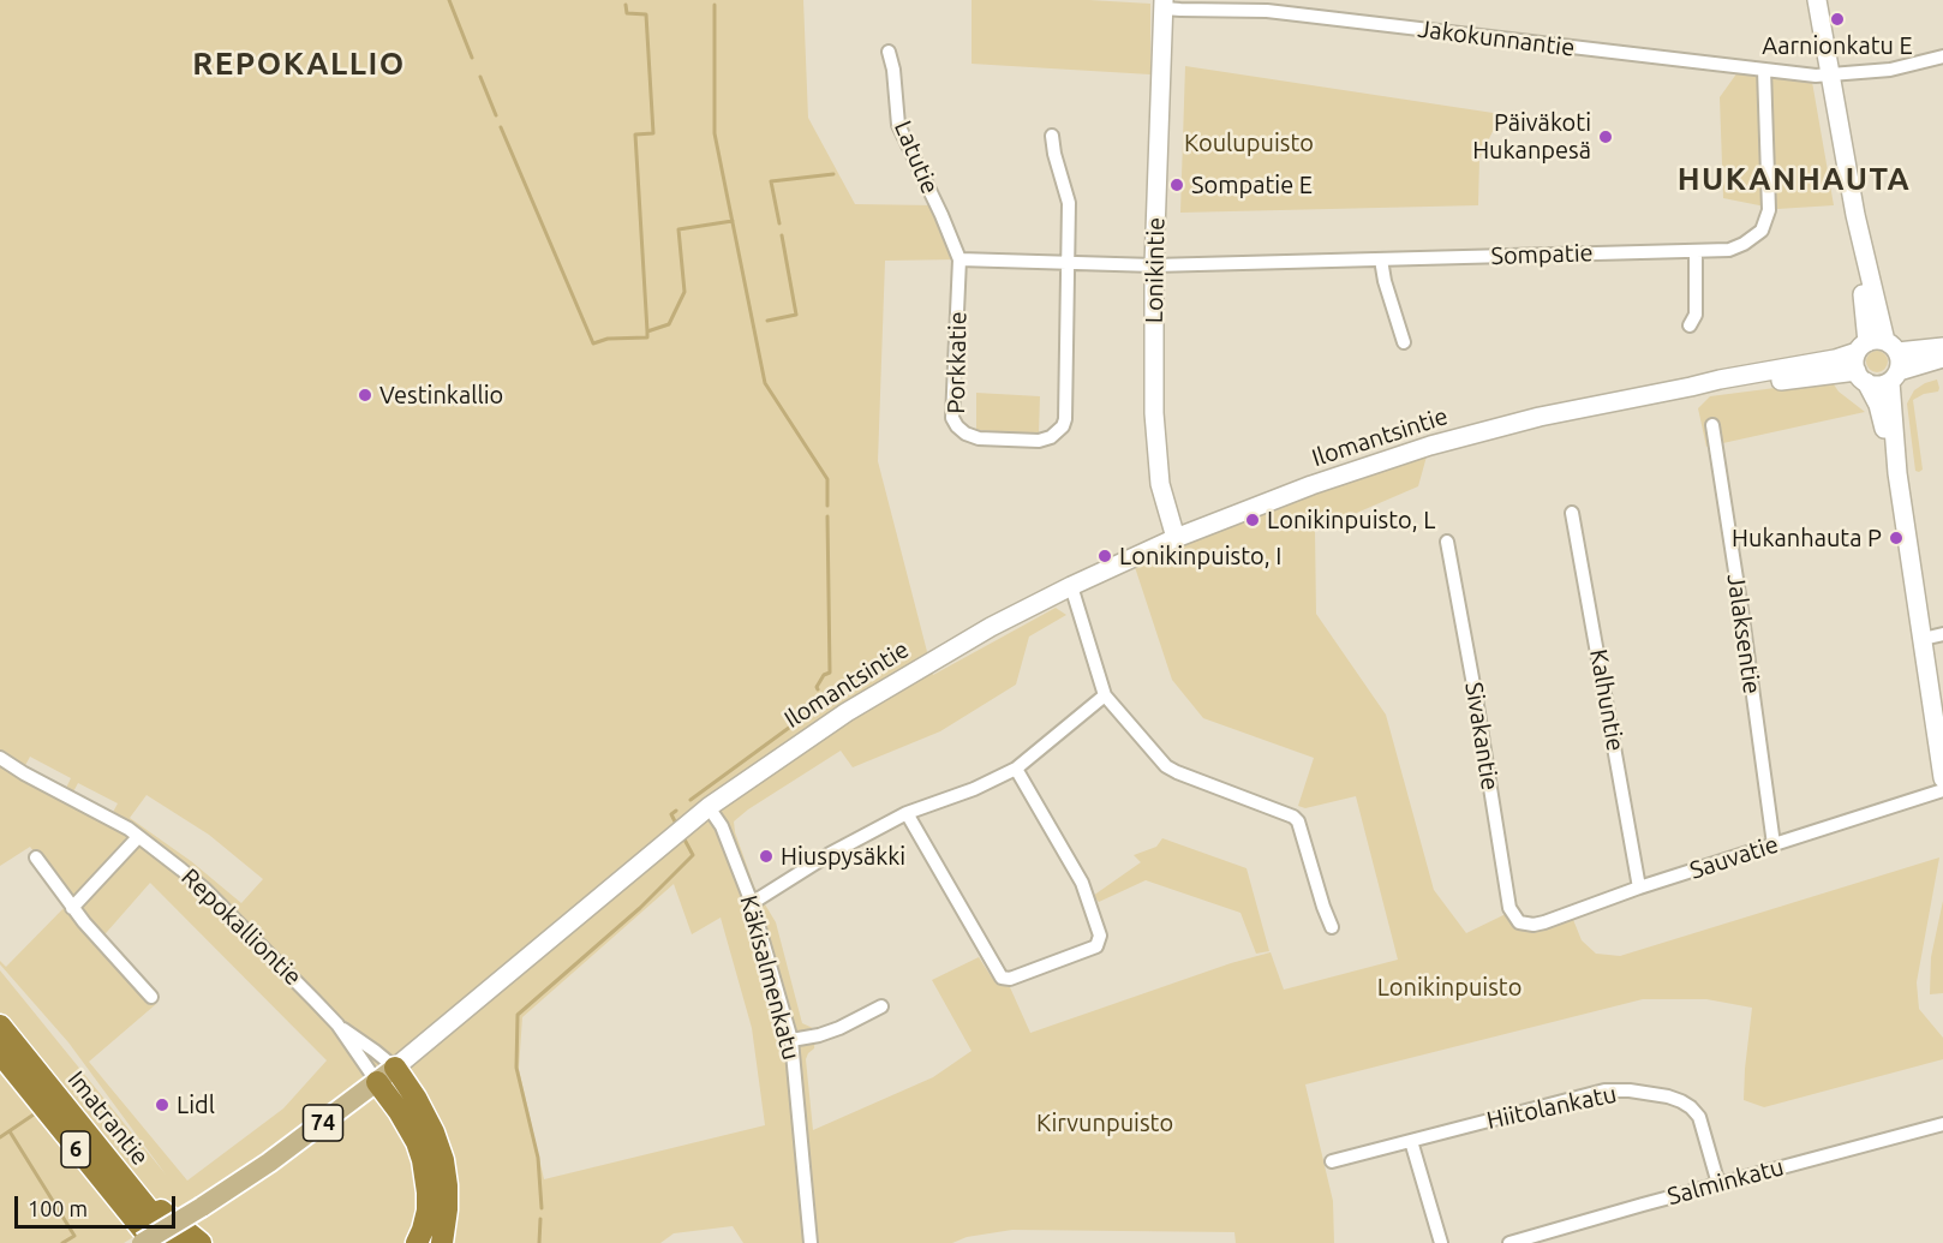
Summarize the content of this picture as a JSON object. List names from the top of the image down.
{
  "streets": {
    "highway": ["Imatrantie", "6"],
    "main road": ["Lonikintie", "Ilomantsintie", "74"],
    "street": [
      "Jakokunnantie",
      "Latutie",
      "Sompatie",
      "Porkkatie",
      "Jalaksentie",
      "Kalhuntie",
      "Sivakantie",
      "Sauvatie",
      "Repokalliontie",
      "Käkisalmenkatu",
      "Hiitolankatu",
      "Salminkatu"
    ]
  },
  "crossings": [
    ["Jakokunnantie", "Sompatie"],
    ["Jakokunnantie", "Lonikintie"],
    ["Latutie", "Porkkatie"],
    ["Sompatie", "Lonikintie"],
    ["Lonikintie", "Ilomantsintie"],
    ["Ilomantsintie", "Repokalliontie"],
    ["Ilomantsintie", "Käkisalmenkatu"],
    ["Jalaksentie", "Sauvatie"],
    ["Kalhuntie", "Sauvatie"],
    ["Sivakantie", "Sauvatie"],
    ["Hiitolankatu", "Salminkatu"]
  ],
  "districts": ["REPOKALLIO", "HUKANHAUTA"],
  "parks": ["Koulupuisto", "Lonikinpuisto", "Kirvunpuisto"],
  "places": [
    "Aarnionkatu E",
    "Päiväkoti Hukanpesä",
    "Sompatie E",
    "Vestinkallio",
    "Lonikinpuisto, L",
    "Hukanhauta P",
    "Lonikinpuisto, I",
    "Hiuspysäkki",
    "Lidl"
  ],
  "scale_bar": "100 m"
}
